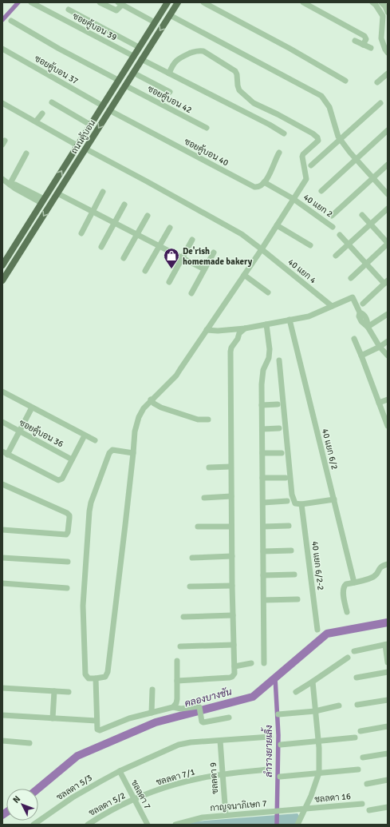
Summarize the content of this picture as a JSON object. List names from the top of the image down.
{
  "streets": {
    "main road": ["ถนนคู้บอน"],
    "street": [
      "ซอยคู้บอน 39",
      "ซอยคู้บอน 37",
      "ซอยคู้บอน 42",
      "ซอยคู้บอน 40",
      "40 แยก 2",
      "40 แยก 4",
      "ซอยคู้บอน 36",
      "40 แยก 6/2",
      "40 แยก 6/2-2",
      "ชลลดา 7/1",
      "ชลลดา 9",
      "ชลลดา 5/3",
      "ชลลดา 7",
      "ชลลดา 16",
      "ชลลดา 5/2",
      "กาญจนาภิเษก 7"
    ]
  },
  "crossings": [
    ["ซอยคู้บอน 39", "ถนนคู้บอน"],
    ["ซอยคู้บอน 37", "ถนนคู้บอน"],
    ["ซอยคู้บอน 42", "ถนนคู้บอน"],
    ["ถนนคู้บอน", "ซอยคู้บอน 40"],
    ["ถนนคู้บอน", "40 แยก 4"],
    ["ชลลดา 7/1", "ชลลดา 9"],
    ["ชลลดา 7/1", "ชลลดา 7"],
    ["ชลลดา 7/1", "ชลลดา 5/2"],
    ["ชลลดา 9", "ชลลดา 5/3"],
    ["ชลลดา 9", "กาญจนาภิเษก 7"],
    ["ชลลดา 5/3", "ชลลดา 7"],
    ["ชลลดา 7", "ชลลดา 5/2"],
    ["ชลลดา 16", "กาญจนาภิเษก 7"]
  ],
  "water": ["คลองบางชัน", "ลำรางยายเลิ้ง"],
  "places": {
    "shop": ["De'rish homemade bakery"]
  },
  "north": "top left"
}
